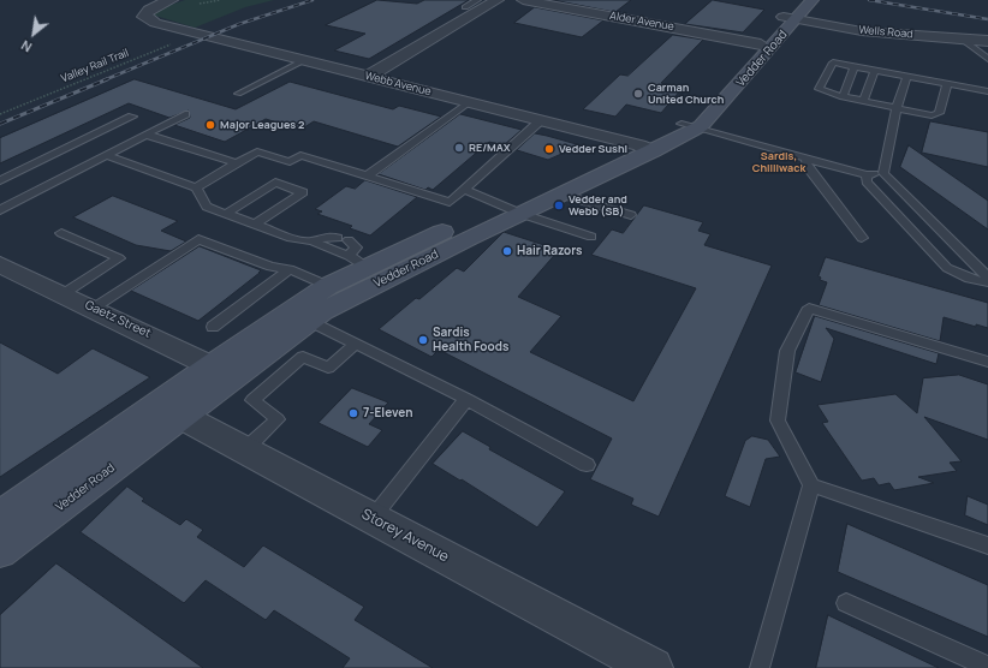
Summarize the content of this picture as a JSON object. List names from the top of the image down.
{
  "streets": {
    "main road": ["Vedder Road"],
    "street": [
      "Alder Avenue",
      "Wells Road",
      "Webb Avenue",
      "Gaetz Street",
      "Storey Avenue"
    ],
    "path": ["Valley Rail Trail"]
  },
  "crossings": [
    ["Alder Avenue", "Vedder Road"],
    ["Wells Road", "Vedder Road"],
    ["Vedder Road", "Webb Avenue"],
    ["Vedder Road", "Gaetz Street"],
    ["Vedder Road", "Storey Avenue"],
    ["Valley Rail Trail", "Webb Avenue"]
  ],
  "districts": ["Sardis, Chilliwack"],
  "places": [
    "Carman United Church",
    "Major Leagues 2",
    "RE/MAX",
    "Vedder Sushi",
    "Vedder and Webb (SB)",
    "Hair Razors",
    "Sardis Health Foods",
    "7-Eleven"
  ],
  "north": "bottom left"
}
